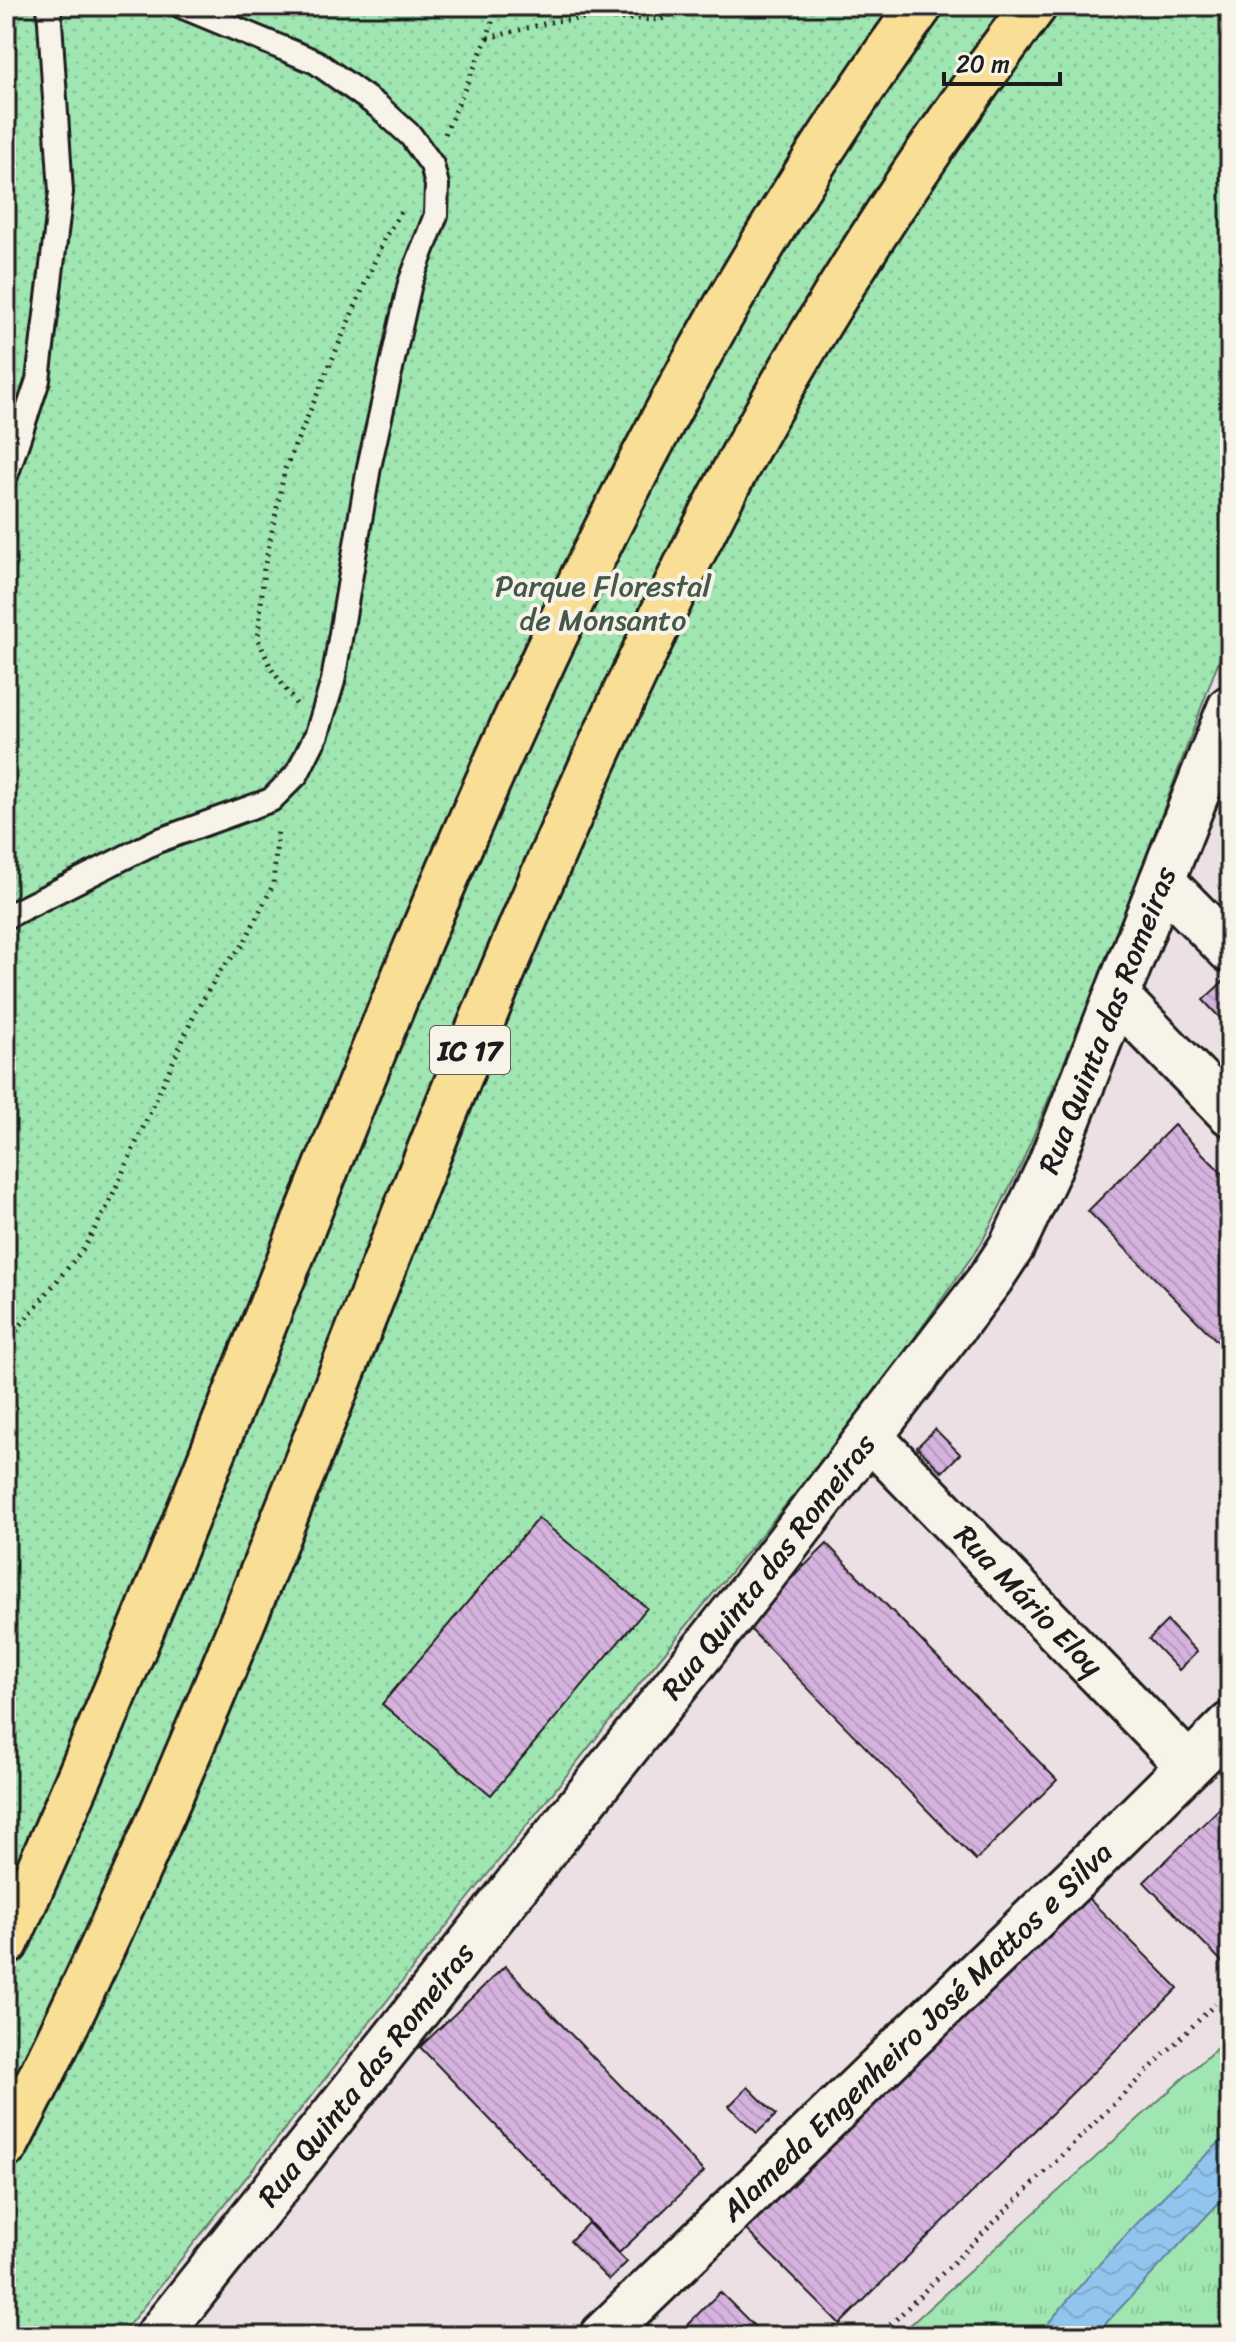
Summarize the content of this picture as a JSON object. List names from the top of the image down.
{
  "streets": {
    "highway": ["IC 17"],
    "street": ["Rua Quinta das Romeiras", "Rua Mário Eloy", "Alameda Engenheiro José Mattos e Silva"]
  },
  "crossings": [
    ["Rua Quinta das Romeiras", "Rua Mário Eloy"],
    ["Rua Mário Eloy", "Alameda Engenheiro José Mattos e Silva"]
  ],
  "parks": ["Parque Florestal de Monsanto"],
  "scale_bar": "20 m"
}
